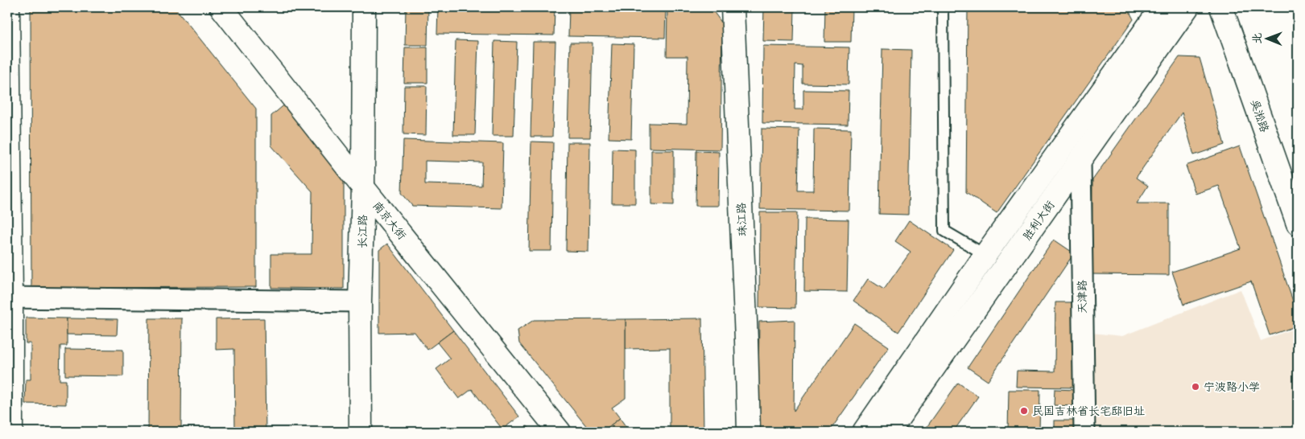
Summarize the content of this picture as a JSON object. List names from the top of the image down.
{
  "streets": {
    "main road": [
      "吴淞路",
      "珠江路",
      "南京大街",
      "胜利大街",
      "长江路"
    ],
    "street": ["天津路"]
  },
  "crossings": [
    ["南京大街", "长江路"],
    ["胜利大街", "天津路"]
  ],
  "places": ["宁波路小学", "民国吉林省长宅邸旧址"],
  "north": "left"
}
